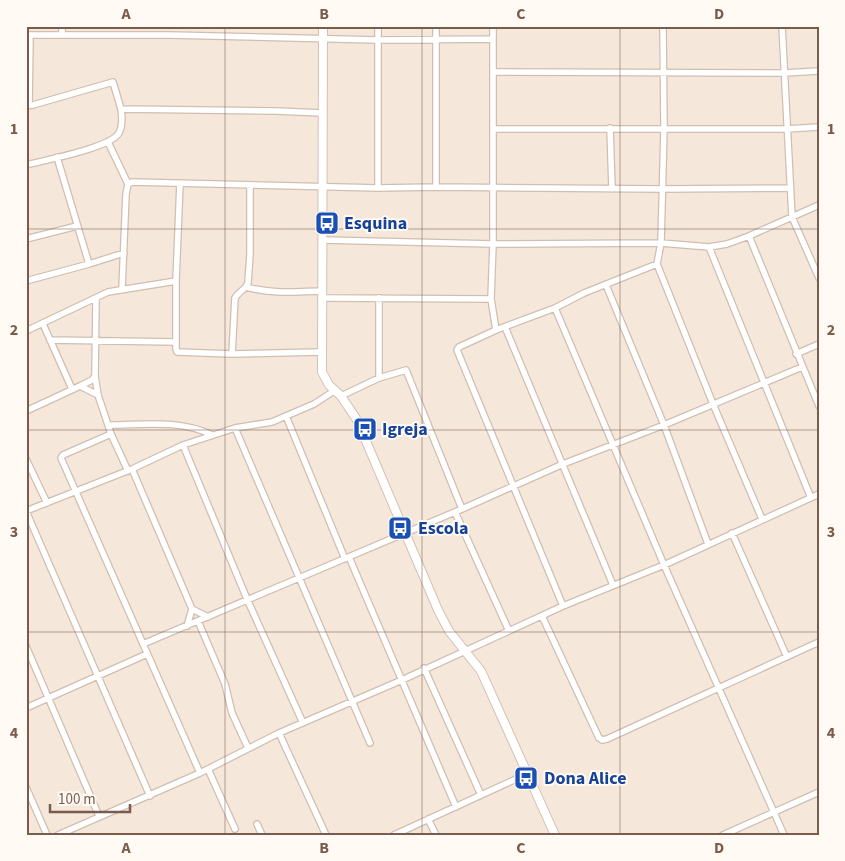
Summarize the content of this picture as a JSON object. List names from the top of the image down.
{
  "places": {
    "bus stop": [
      "Esquina",
      "Igreja",
      "Escola",
      "Dona Alice"
    ]
  },
  "scale_bar": "100 m",
  "grid": {
    "columns": [
      "A",
      "B",
      "C",
      "D"
    ],
    "rows": [
      "1",
      "2",
      "3",
      "4"
    ]
  }
}
